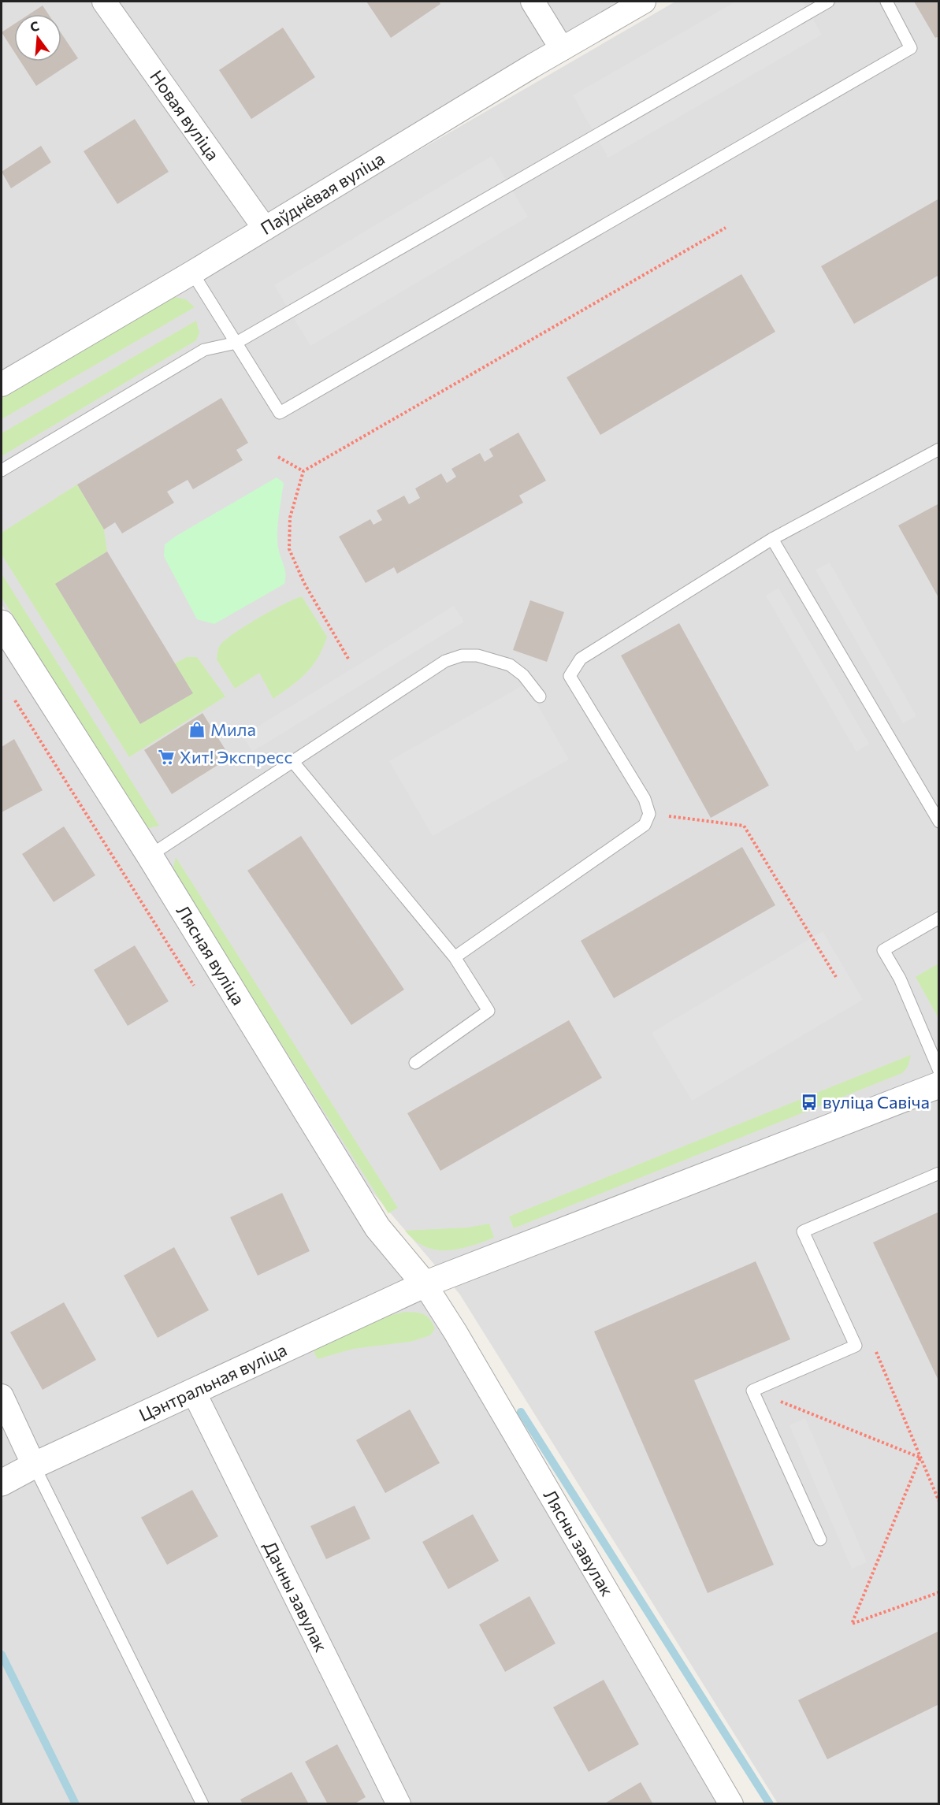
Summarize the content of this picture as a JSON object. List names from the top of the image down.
{
  "streets": {
    "street": [
      "Новая вуліца",
      "Паўднёвая вуліца",
      "Лясная вуліца",
      "Цэнтральная вуліца",
      "Лясны завулак",
      "Дачны завулак"
    ]
  },
  "crossings": [
    ["Новая вуліца", "Паўднёвая вуліца"],
    ["Лясная вуліца", "Цэнтральная вуліца"],
    ["Лясная вуліца", "Лясны завулак"],
    ["Цэнтральная вуліца", "Лясны завулак"],
    ["Цэнтральная вуліца", "Дачны завулак"]
  ],
  "places": {
    "shop": ["Мила"],
    "supermarket": ["Хит! Экспресс"],
    "bus stop": ["вуліца Савіча"]
  },
  "north": "top"
}
